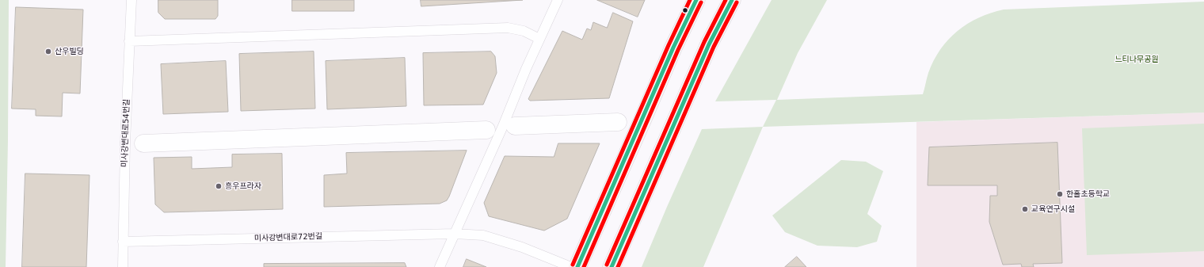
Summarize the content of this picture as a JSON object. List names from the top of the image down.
{
  "streets": {
    "lane": ["미사강변대로54번길", "미사강변대로72번길"]
  },
  "crossings": [
    ["미사강변대로54번길", "미사강변대로72번길"]
  ],
  "parks": ["느티나무공원"],
  "places": [
    "산우빌딩",
    "흥우프라자",
    "한홀초등학교",
    "교육연구시설"
  ]
}
